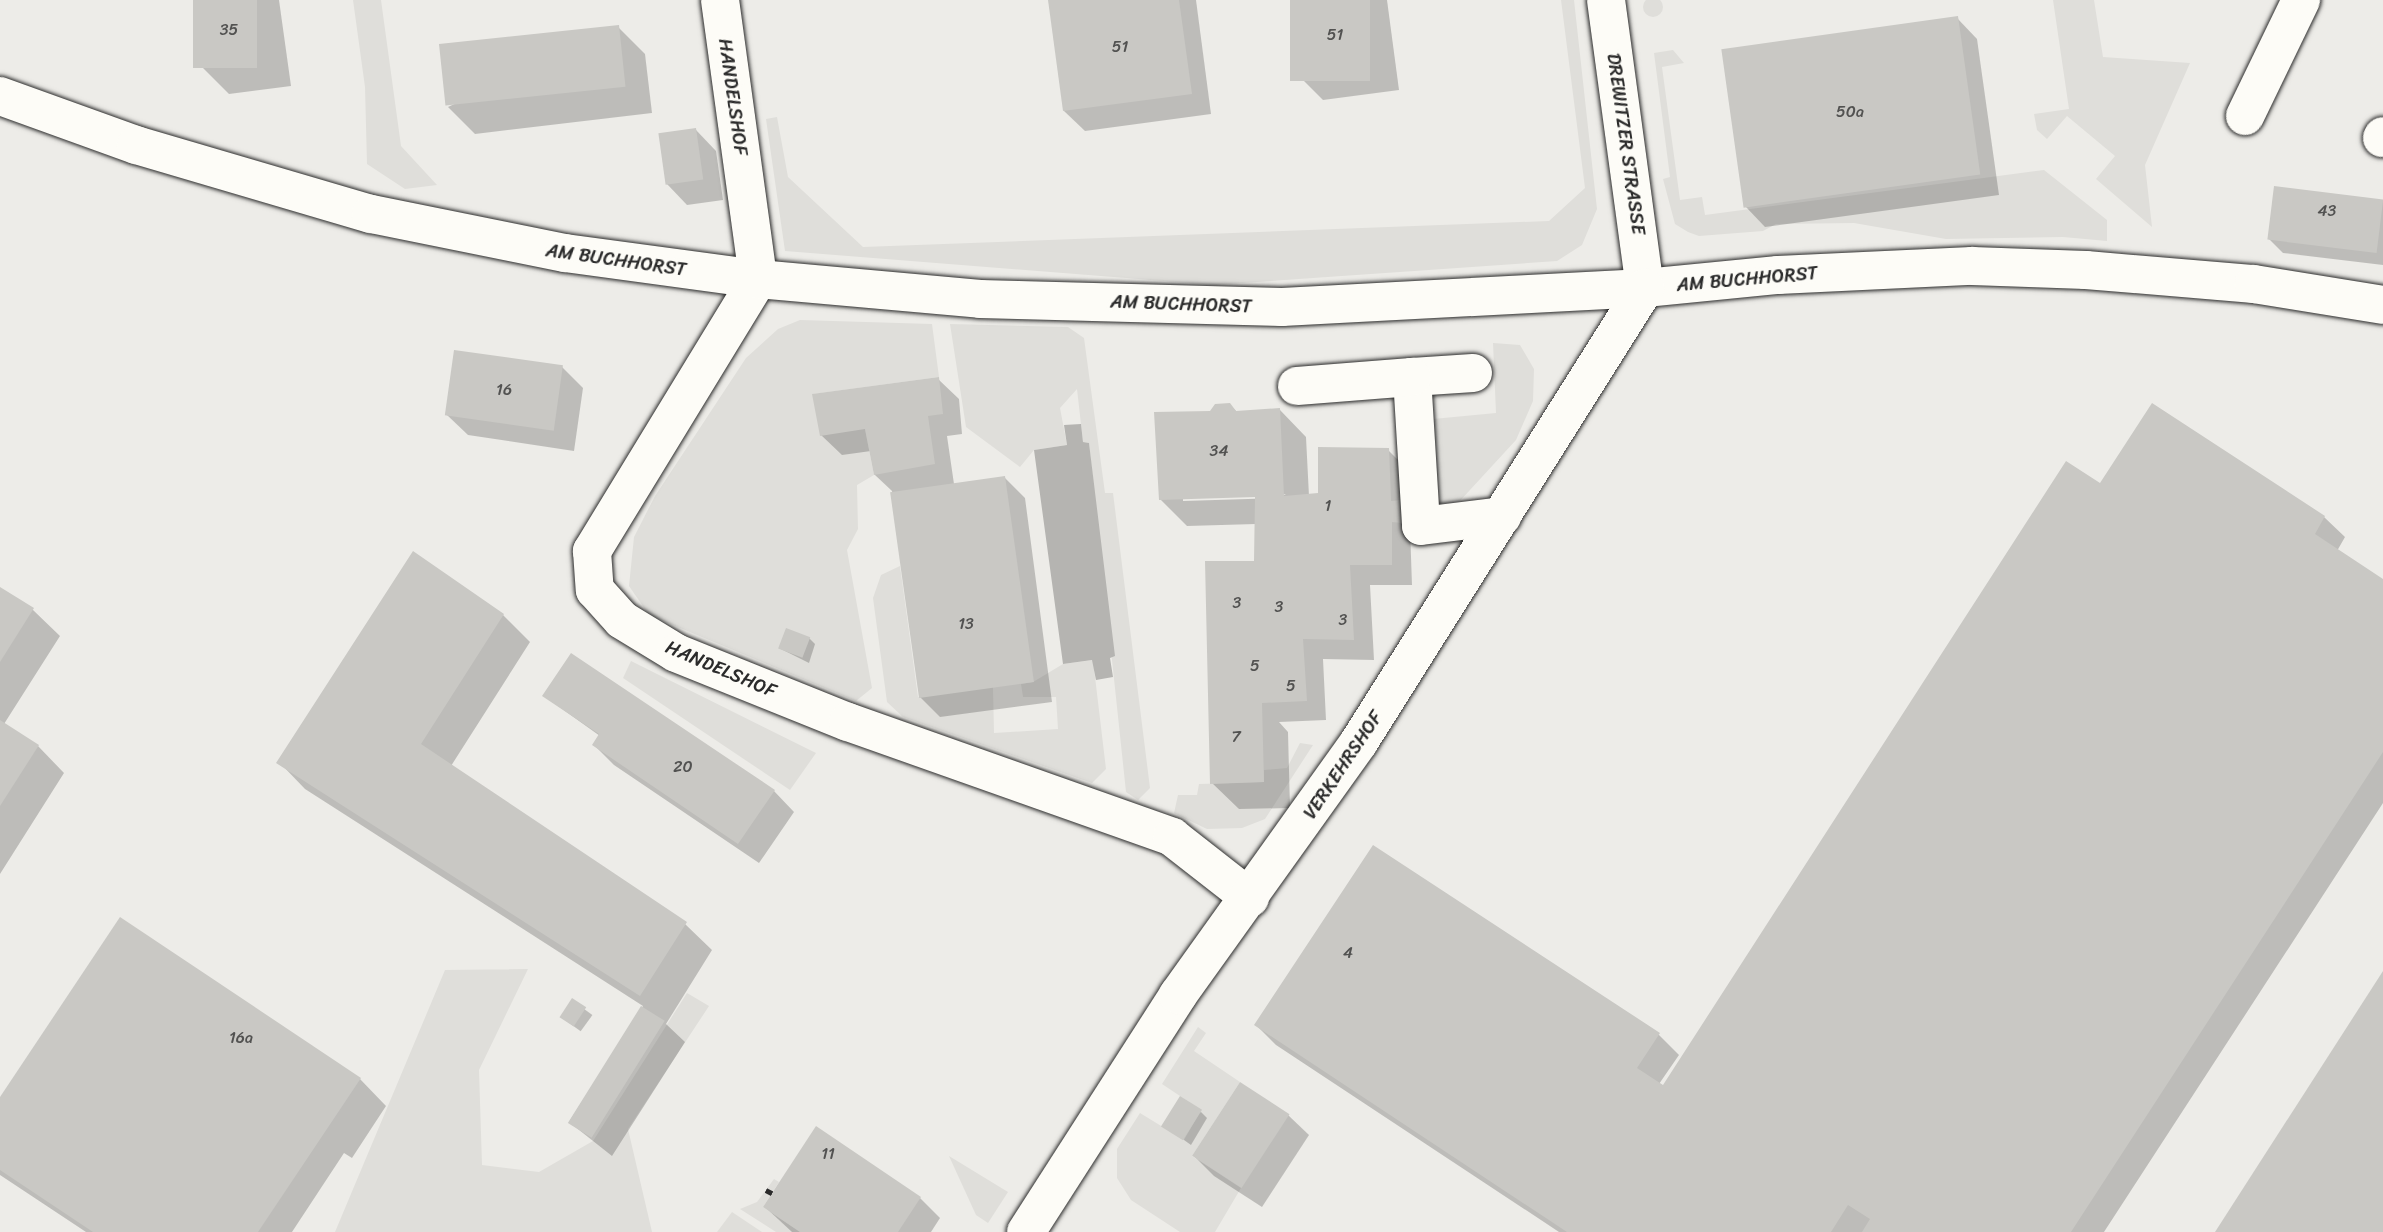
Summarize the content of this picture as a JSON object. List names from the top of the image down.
{
  "streets": {
    "main road": [
      "HANDELSHOF",
      "DREWITZER STRASSE",
      "AM BUCHHORST",
      "VERKEHRSHOF"
    ]
  },
  "crossings": [
    ["HANDELSHOF", "AM BUCHHORST"],
    ["HANDELSHOF", "VERKEHRSHOF"],
    ["DREWITZER STRASSE", "AM BUCHHORST"],
    ["DREWITZER STRASSE", "VERKEHRSHOF"],
    ["AM BUCHHORST", "VERKEHRSHOF"]
  ],
  "house_numbers": [
    "35",
    "51",
    "51",
    "50a",
    "43",
    "16",
    "34",
    "1",
    "3",
    "3",
    "3",
    "13",
    "5",
    "5",
    "7",
    "20",
    "4",
    "16a",
    "11"
  ]
}
